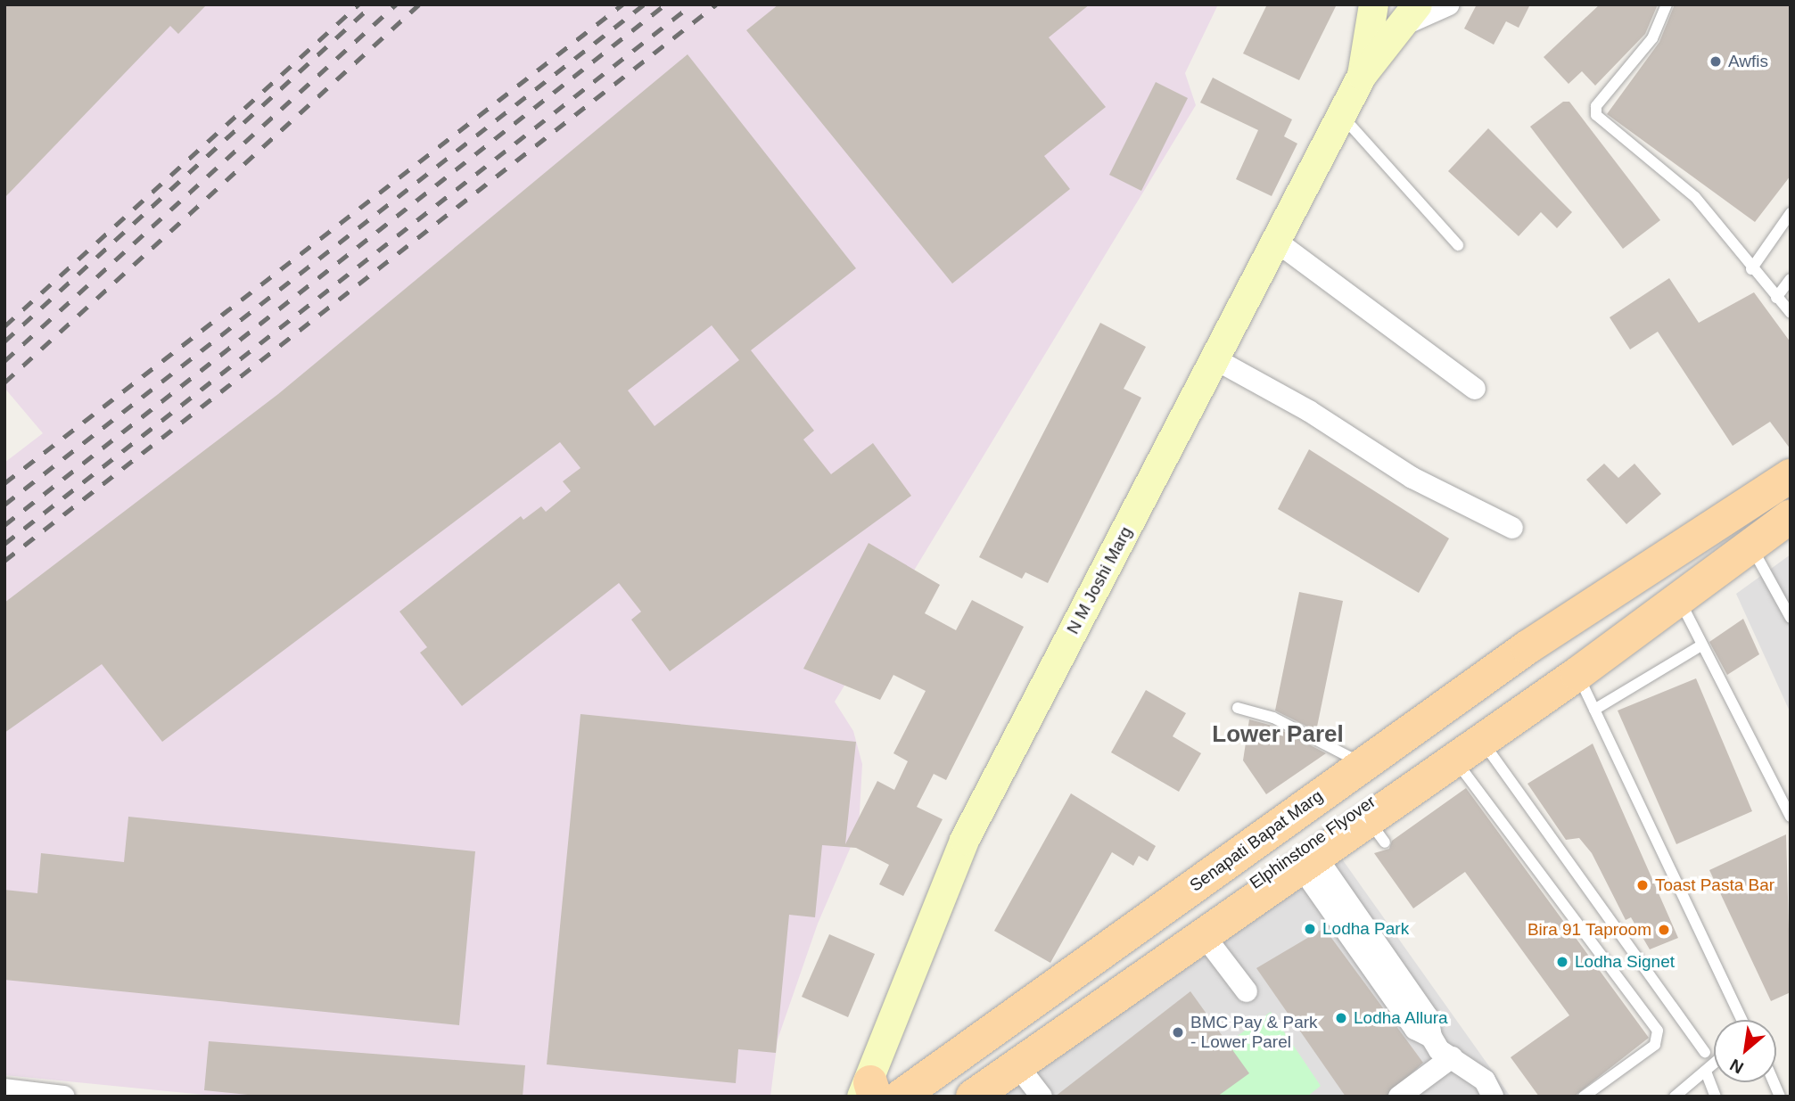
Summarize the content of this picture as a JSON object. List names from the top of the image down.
{
  "streets": {
    "main road": ["N M Joshi Marg", "Senapati Bapat Marg", "Elphinstone Flyover"]
  },
  "crossings": [
    ["Senapati Bapat Marg", "Elphinstone Flyover"]
  ],
  "districts": ["Lower Parel"],
  "places": [
    "Awfis",
    "Toast Pasta Bar",
    "Lodha Park",
    "Bira 91 Taproom",
    "Lodha Signet",
    "Lodha Allura",
    "BMC Pay & Park - Lower Parel"
  ],
  "north": "bottom left"
}
